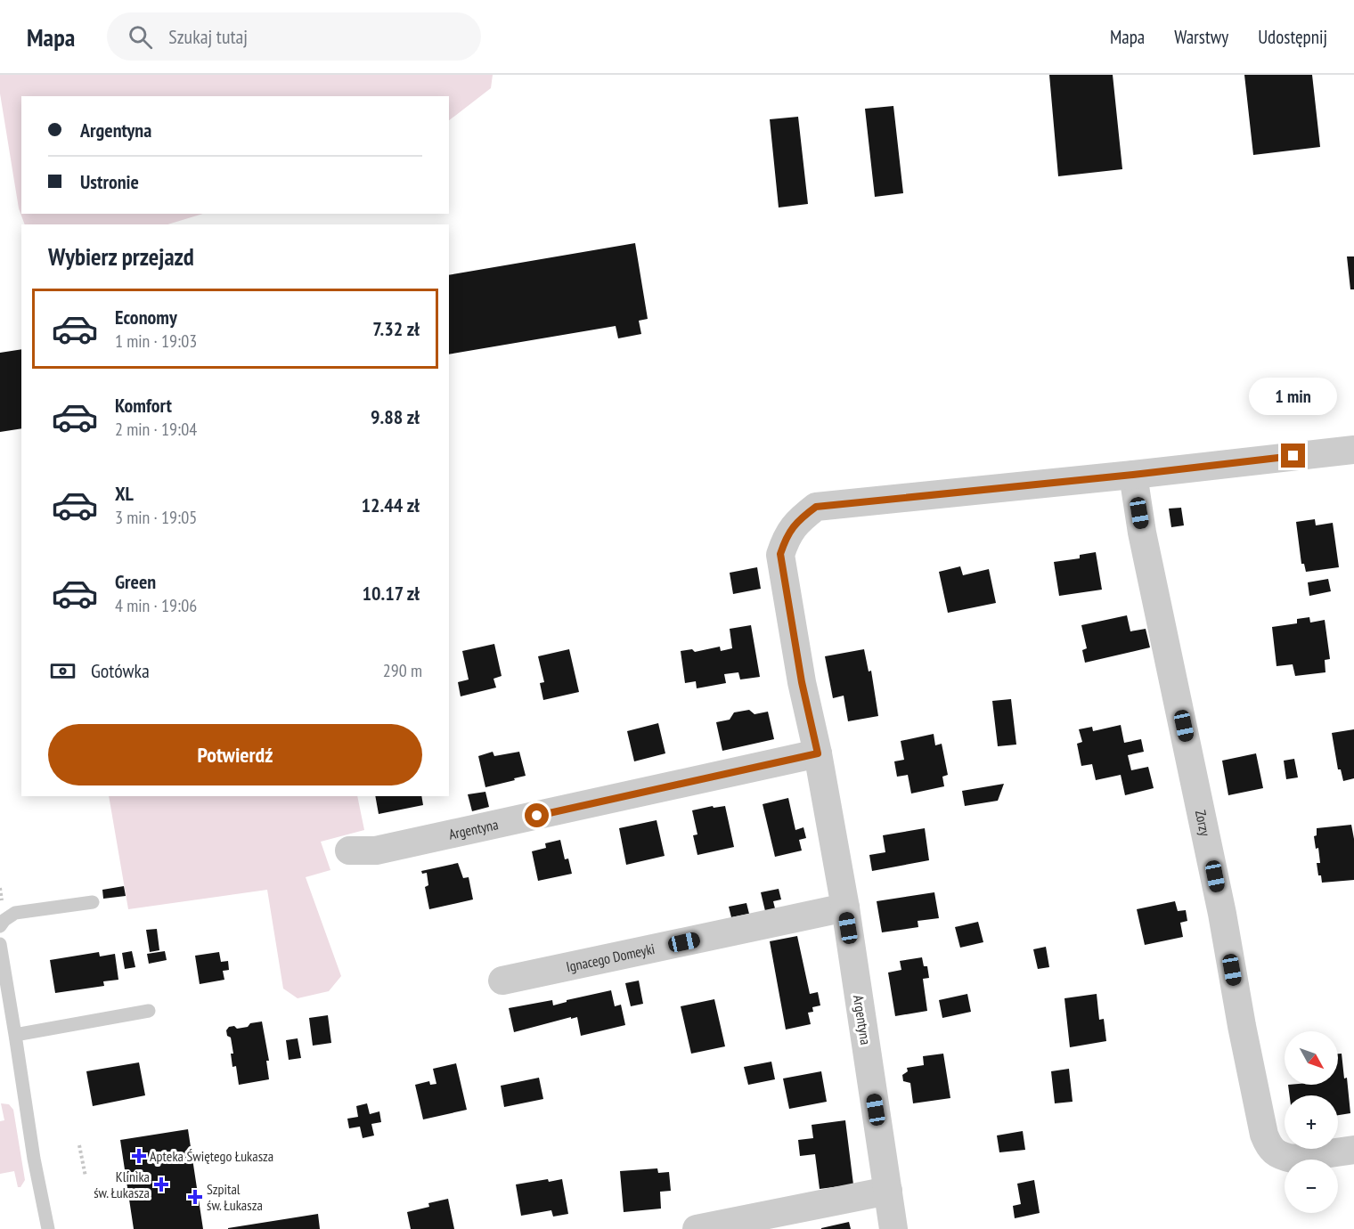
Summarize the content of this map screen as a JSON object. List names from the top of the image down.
{
  "streets": {
    "street": ["Zorzy", "Argentyna", "Ignacego Domeyki"]
  },
  "crossings": [
    ["Zorzy", "Argentyna"],
    ["Argentyna", "Ignacego Domeyki"]
  ],
  "places": {
    "health": ["Apteka Świętego Łukasza", "Klinika św. Łukasza", "Szpital św. Łukasza"]
  },
  "north": "bottom right",
  "page": {
    "header": "Mapa",
    "search": "Szukaj tutaj",
    "nav": ["Mapa", "Warstwy", "Udostępnij"],
    "banner": ["Argentyna", "Ustronie"],
    "heading": "Wybierz przejazd",
    "list": [
      {
        "name": "Economy",
        "note": "1 min · 19:03",
        "value": "7.32 zł"
      },
      {
        "name": "Komfort",
        "note": "2 min · 19:04",
        "value": "9.88 zł"
      },
      {
        "name": "XL",
        "note": "3 min · 19:05",
        "value": "12.44 zł"
      },
      {
        "name": "Green",
        "note": "4 min · 19:06",
        "value": "10.17 zł"
      }
    ],
    "bubble": "1 min",
    "pay": ["Gotówka", "290 m"],
    "buttons": "Potwierdź",
    "map_buttons": ["+", "−"]
  }
}
